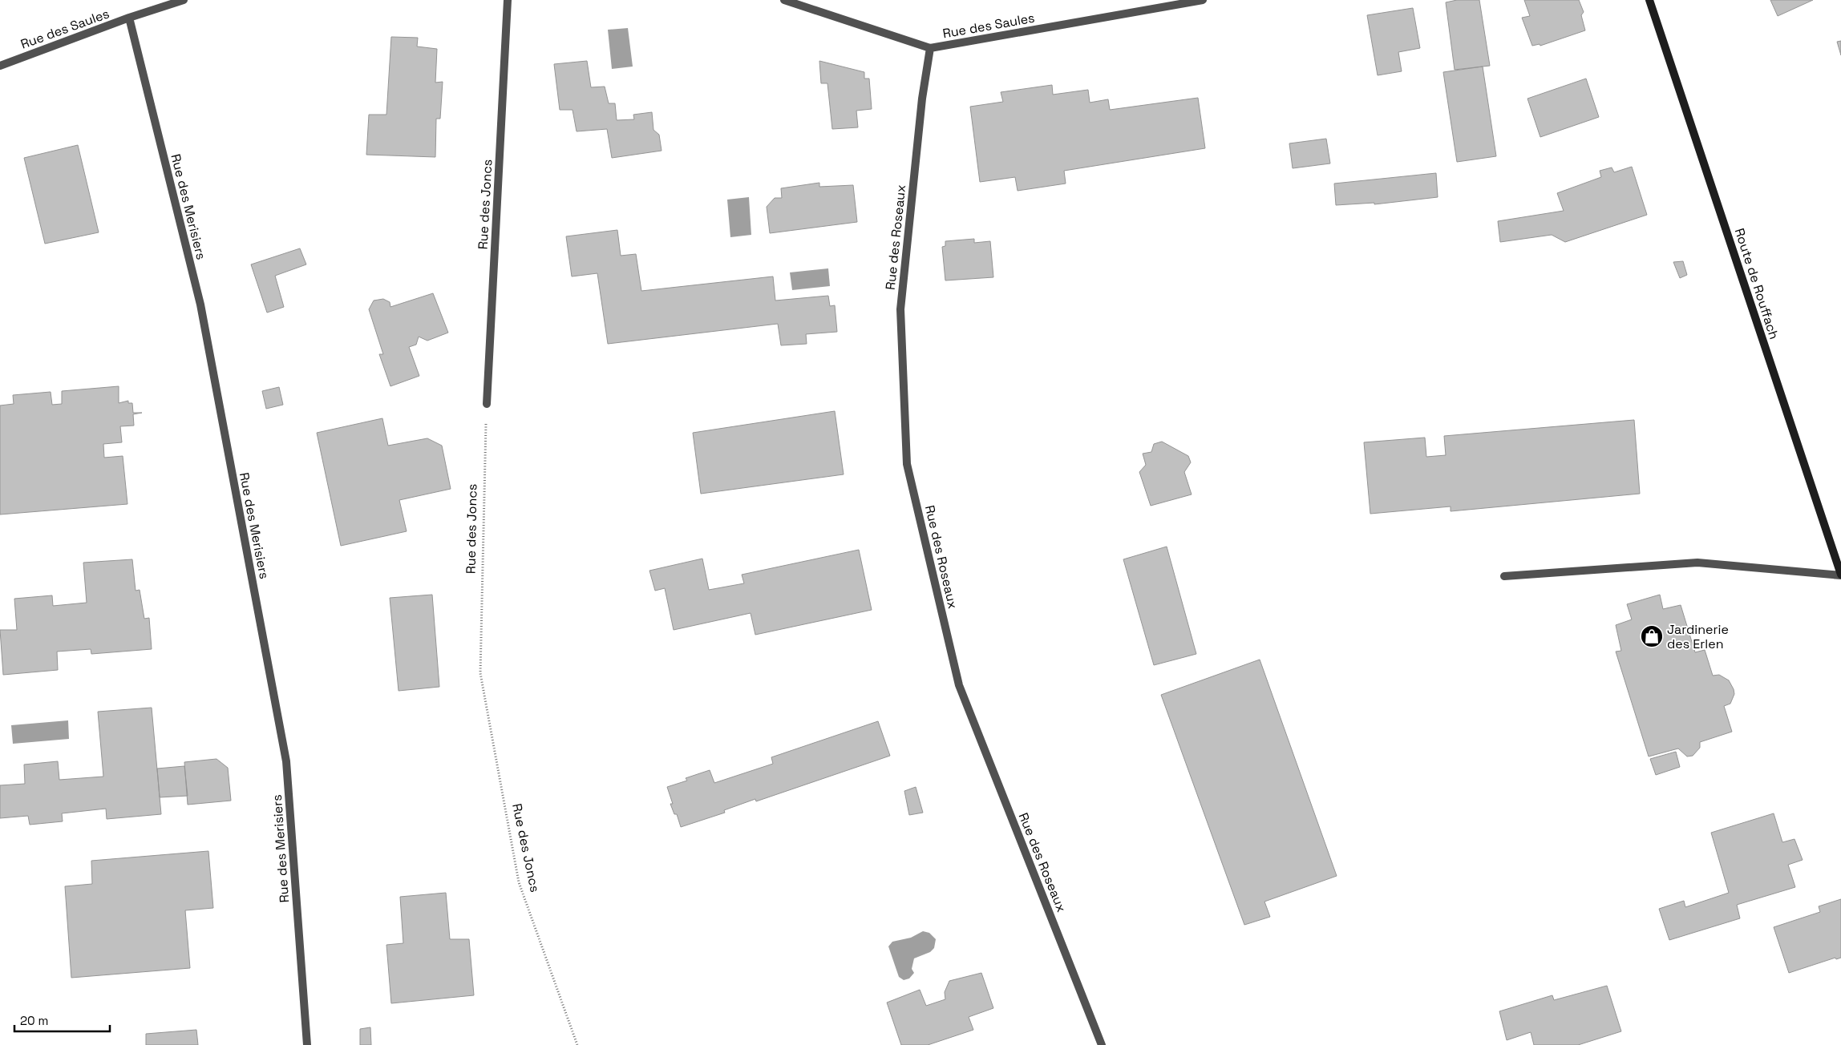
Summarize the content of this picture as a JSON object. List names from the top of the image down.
{
  "streets": {
    "main road": ["Route de Rouffach"],
    "street": [
      "Rue des Saules",
      "Rue des Joncs",
      "Rue des Merisiers",
      "Rue des Roseaux"
    ]
  },
  "crossings": [
    ["Rue des Saules", "Rue des Merisiers"],
    ["Rue des Saules", "Rue des Roseaux"]
  ],
  "places": {
    "shop": ["Jardinerie des Erlen"]
  },
  "scale_bar": "20 m"
}
